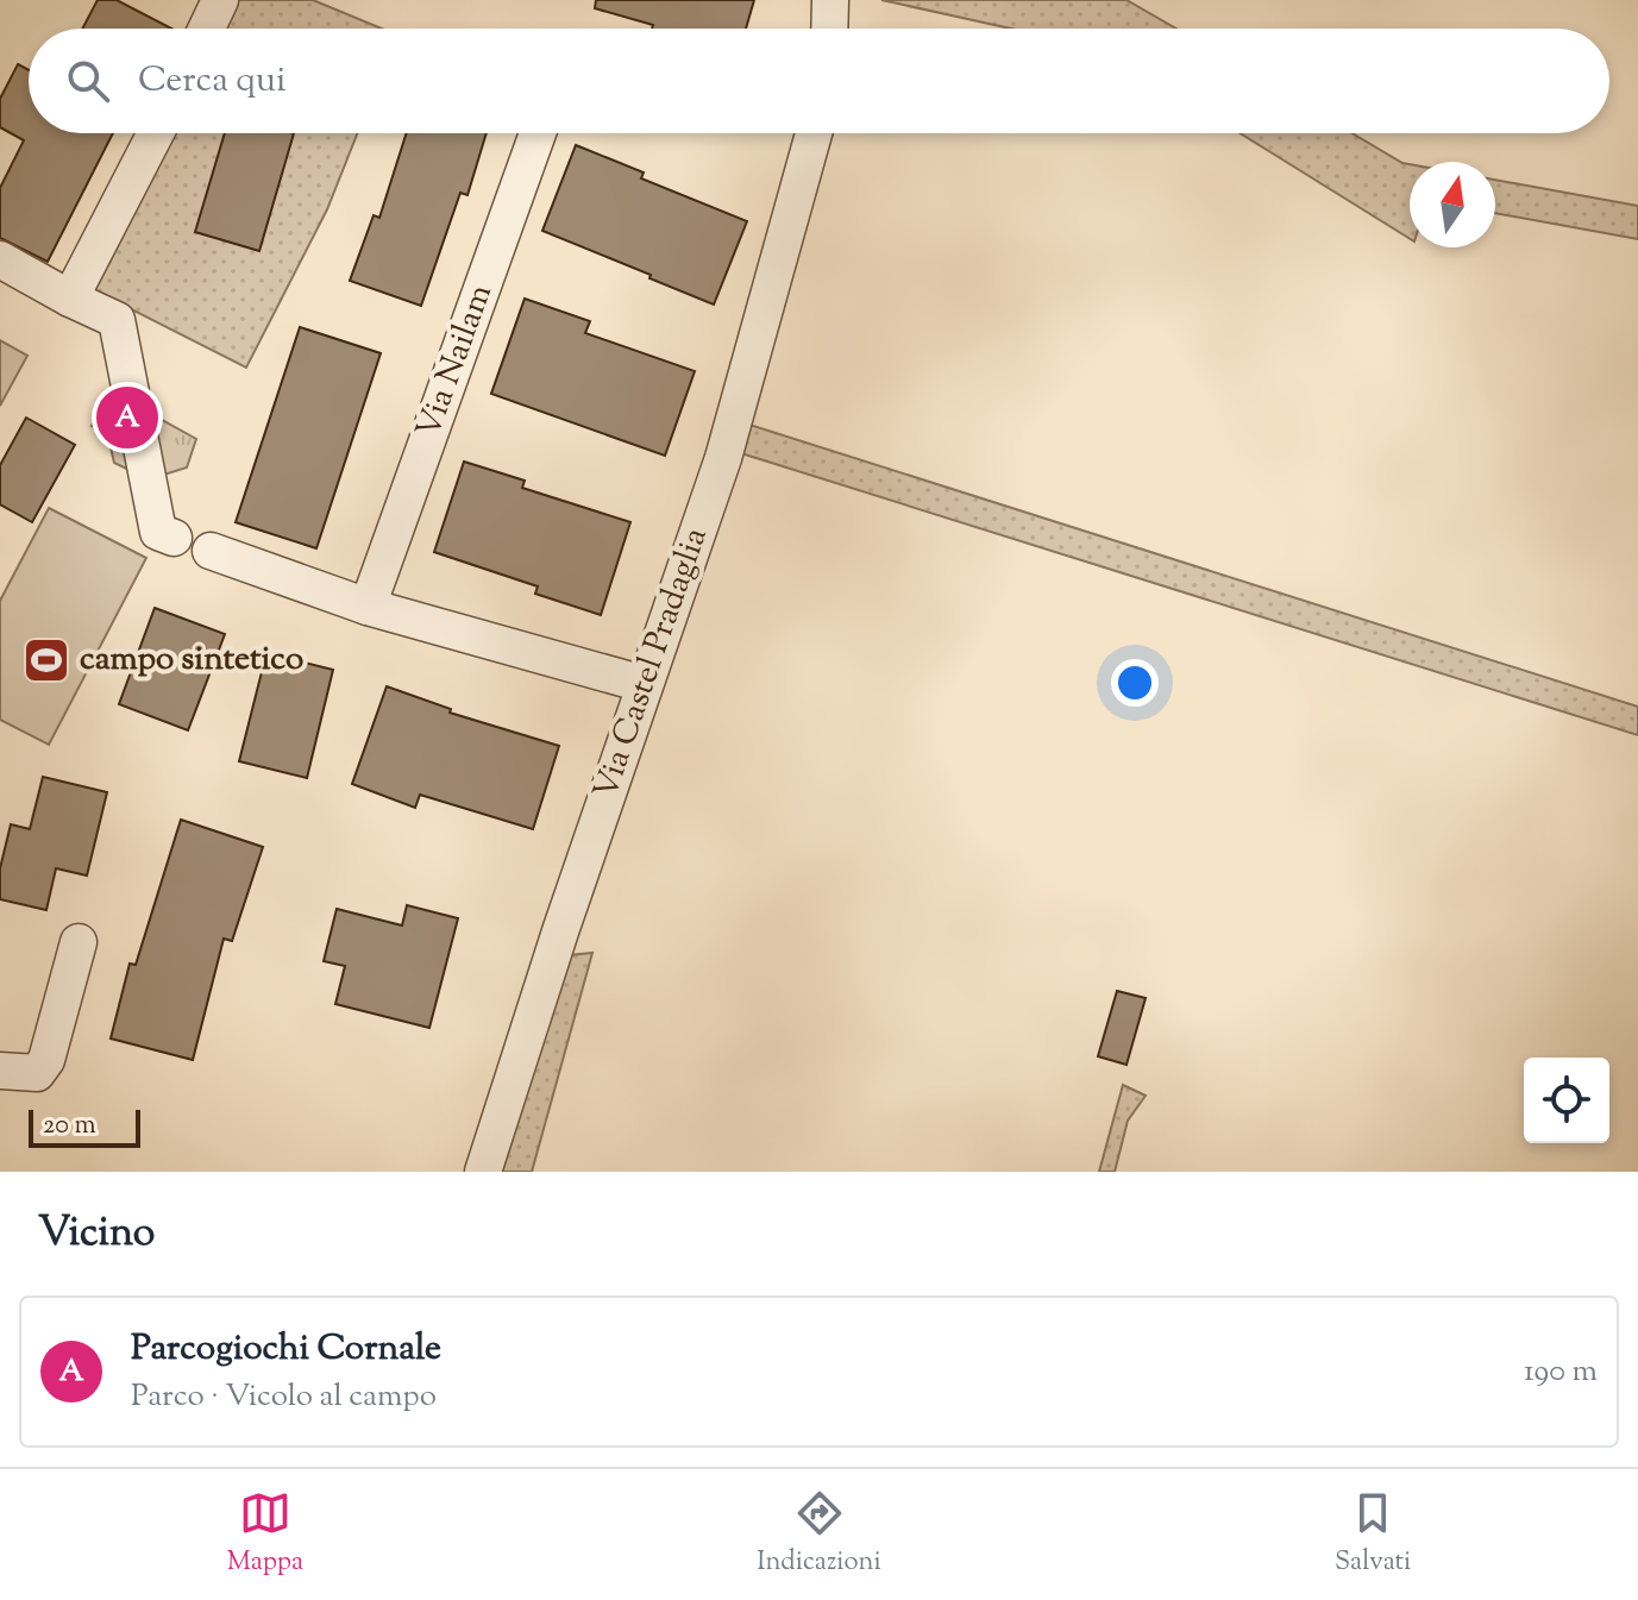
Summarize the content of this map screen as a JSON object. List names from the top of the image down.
{
  "streets": {
    "street": ["Via Nailam", "Via Castel Pradaglia"]
  },
  "places": {
    "sports": ["campo sintetico"]
  },
  "scale_bar": "20 m",
  "north": "top",
  "page": {
    "search": "Cerca qui",
    "pins": "A",
    "scale": "20 m",
    "heading": "Vicino",
    "list": [
      {
        "mark": "A",
        "name": "Parcogiochi Cornale",
        "note": "Parco · Vicolo al campo",
        "value": "190 m"
      }
    ],
    "nav": ["Mappa", "Indicazioni", "Salvati"]
  }
}
